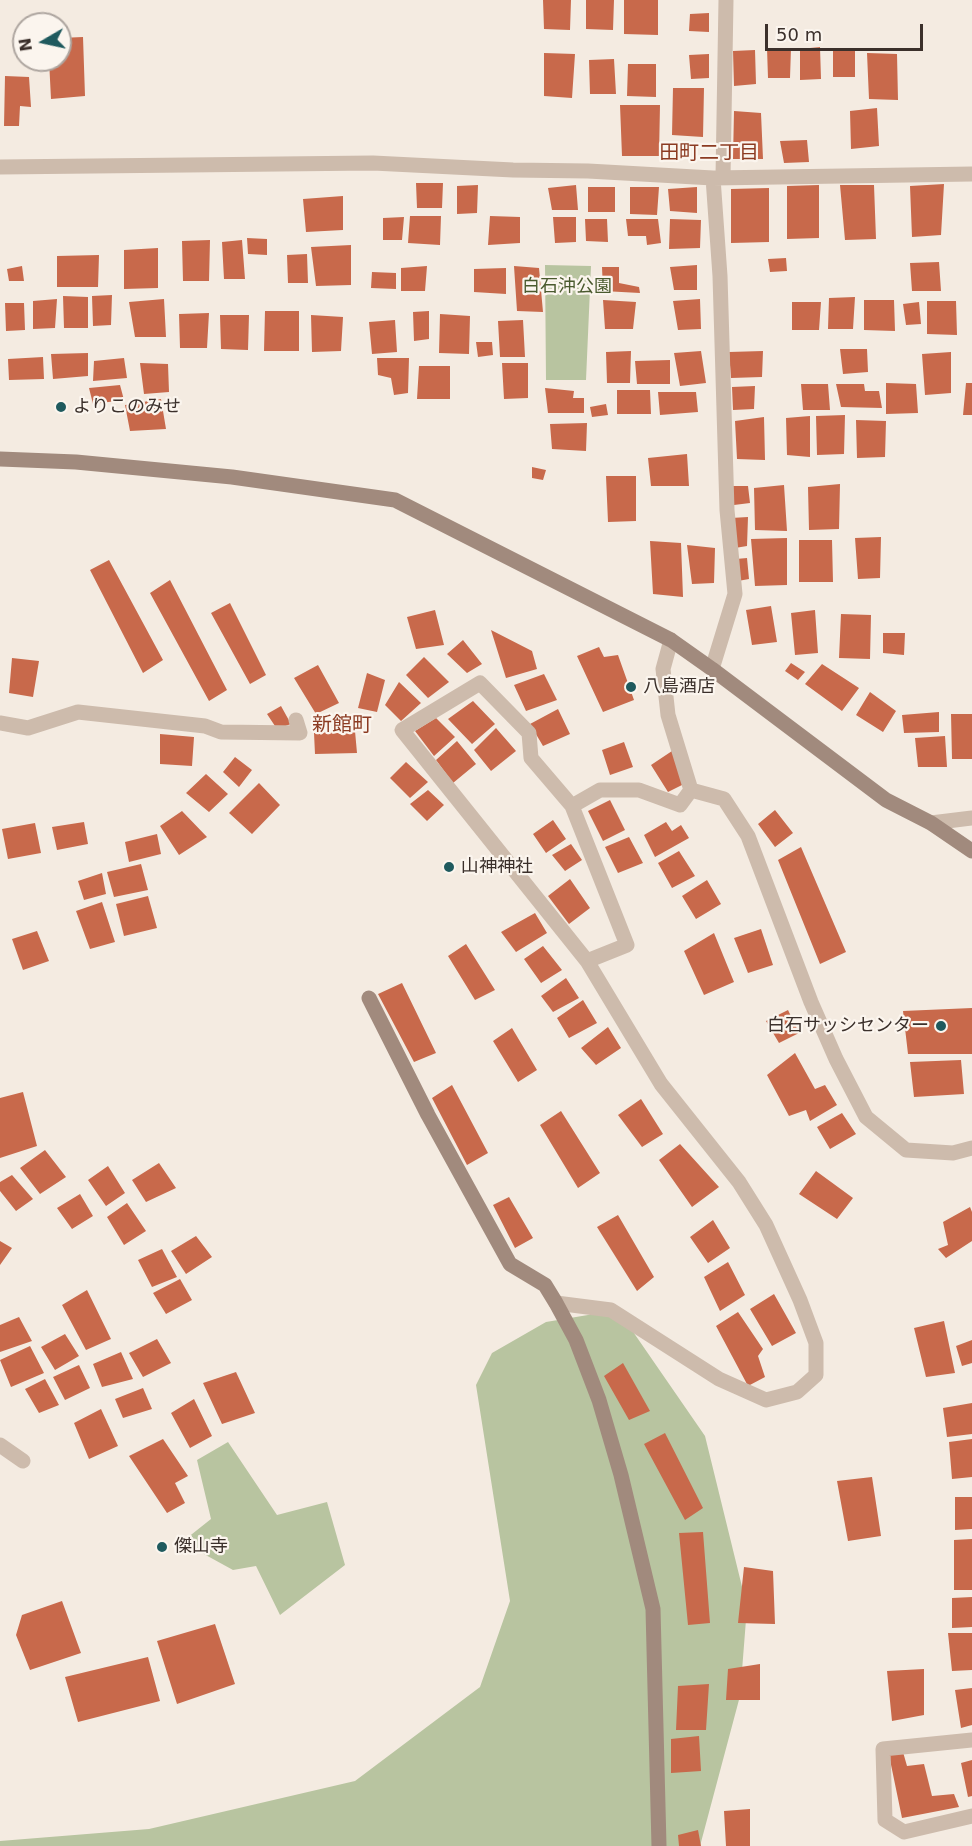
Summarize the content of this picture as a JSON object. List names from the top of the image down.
{
  "districts": ["田町二丁目", "新館町"],
  "parks": ["白石沖公園"],
  "places": [
    "よりこのみせ",
    "八島酒店",
    "山神神社",
    "白石サッシセンター",
    "傑山寺"
  ],
  "scale_bar": "50 m",
  "north": "left"
}
